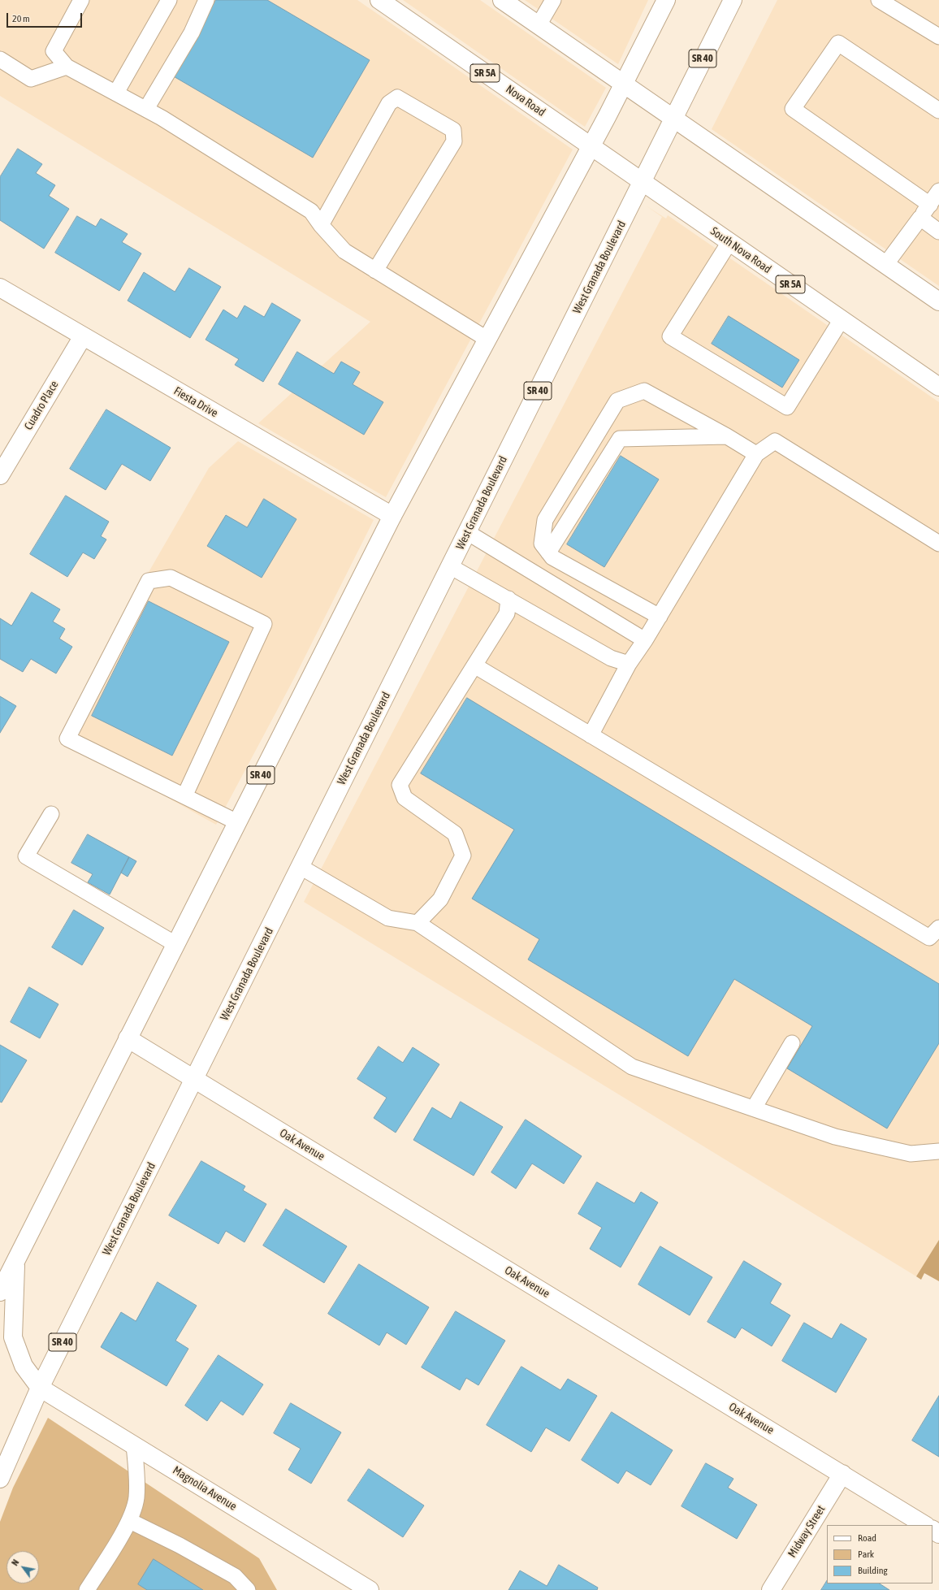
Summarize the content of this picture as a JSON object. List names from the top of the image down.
{
  "streets": {
    "main road": [
      "SR 40",
      "SR 5A",
      "Nova Road",
      "South Nova Road",
      "West Granada Boulevard",
      "Fiesta Drive",
      "Cuadro Place",
      "Oak Avenue",
      "Magnolia Avenue",
      "Midway Street"
    ]
  },
  "crossings": [
    ["SR 40", "Nova Road"],
    ["SR 40", "South Nova Road"],
    ["SR 40", "Fiesta Drive"],
    ["SR 40", "Oak Avenue"],
    ["Nova Road", "South Nova Road"],
    ["South Nova Road", "West Granada Boulevard"],
    ["West Granada Boulevard", "Oak Avenue"],
    ["West Granada Boulevard", "Magnolia Avenue"],
    ["Fiesta Drive", "Cuadro Place"],
    ["Oak Avenue", "Midway Street"]
  ],
  "legend": ["Road", "Park", "Building"],
  "scale_bar": "20 m",
  "north": "top left"
}
